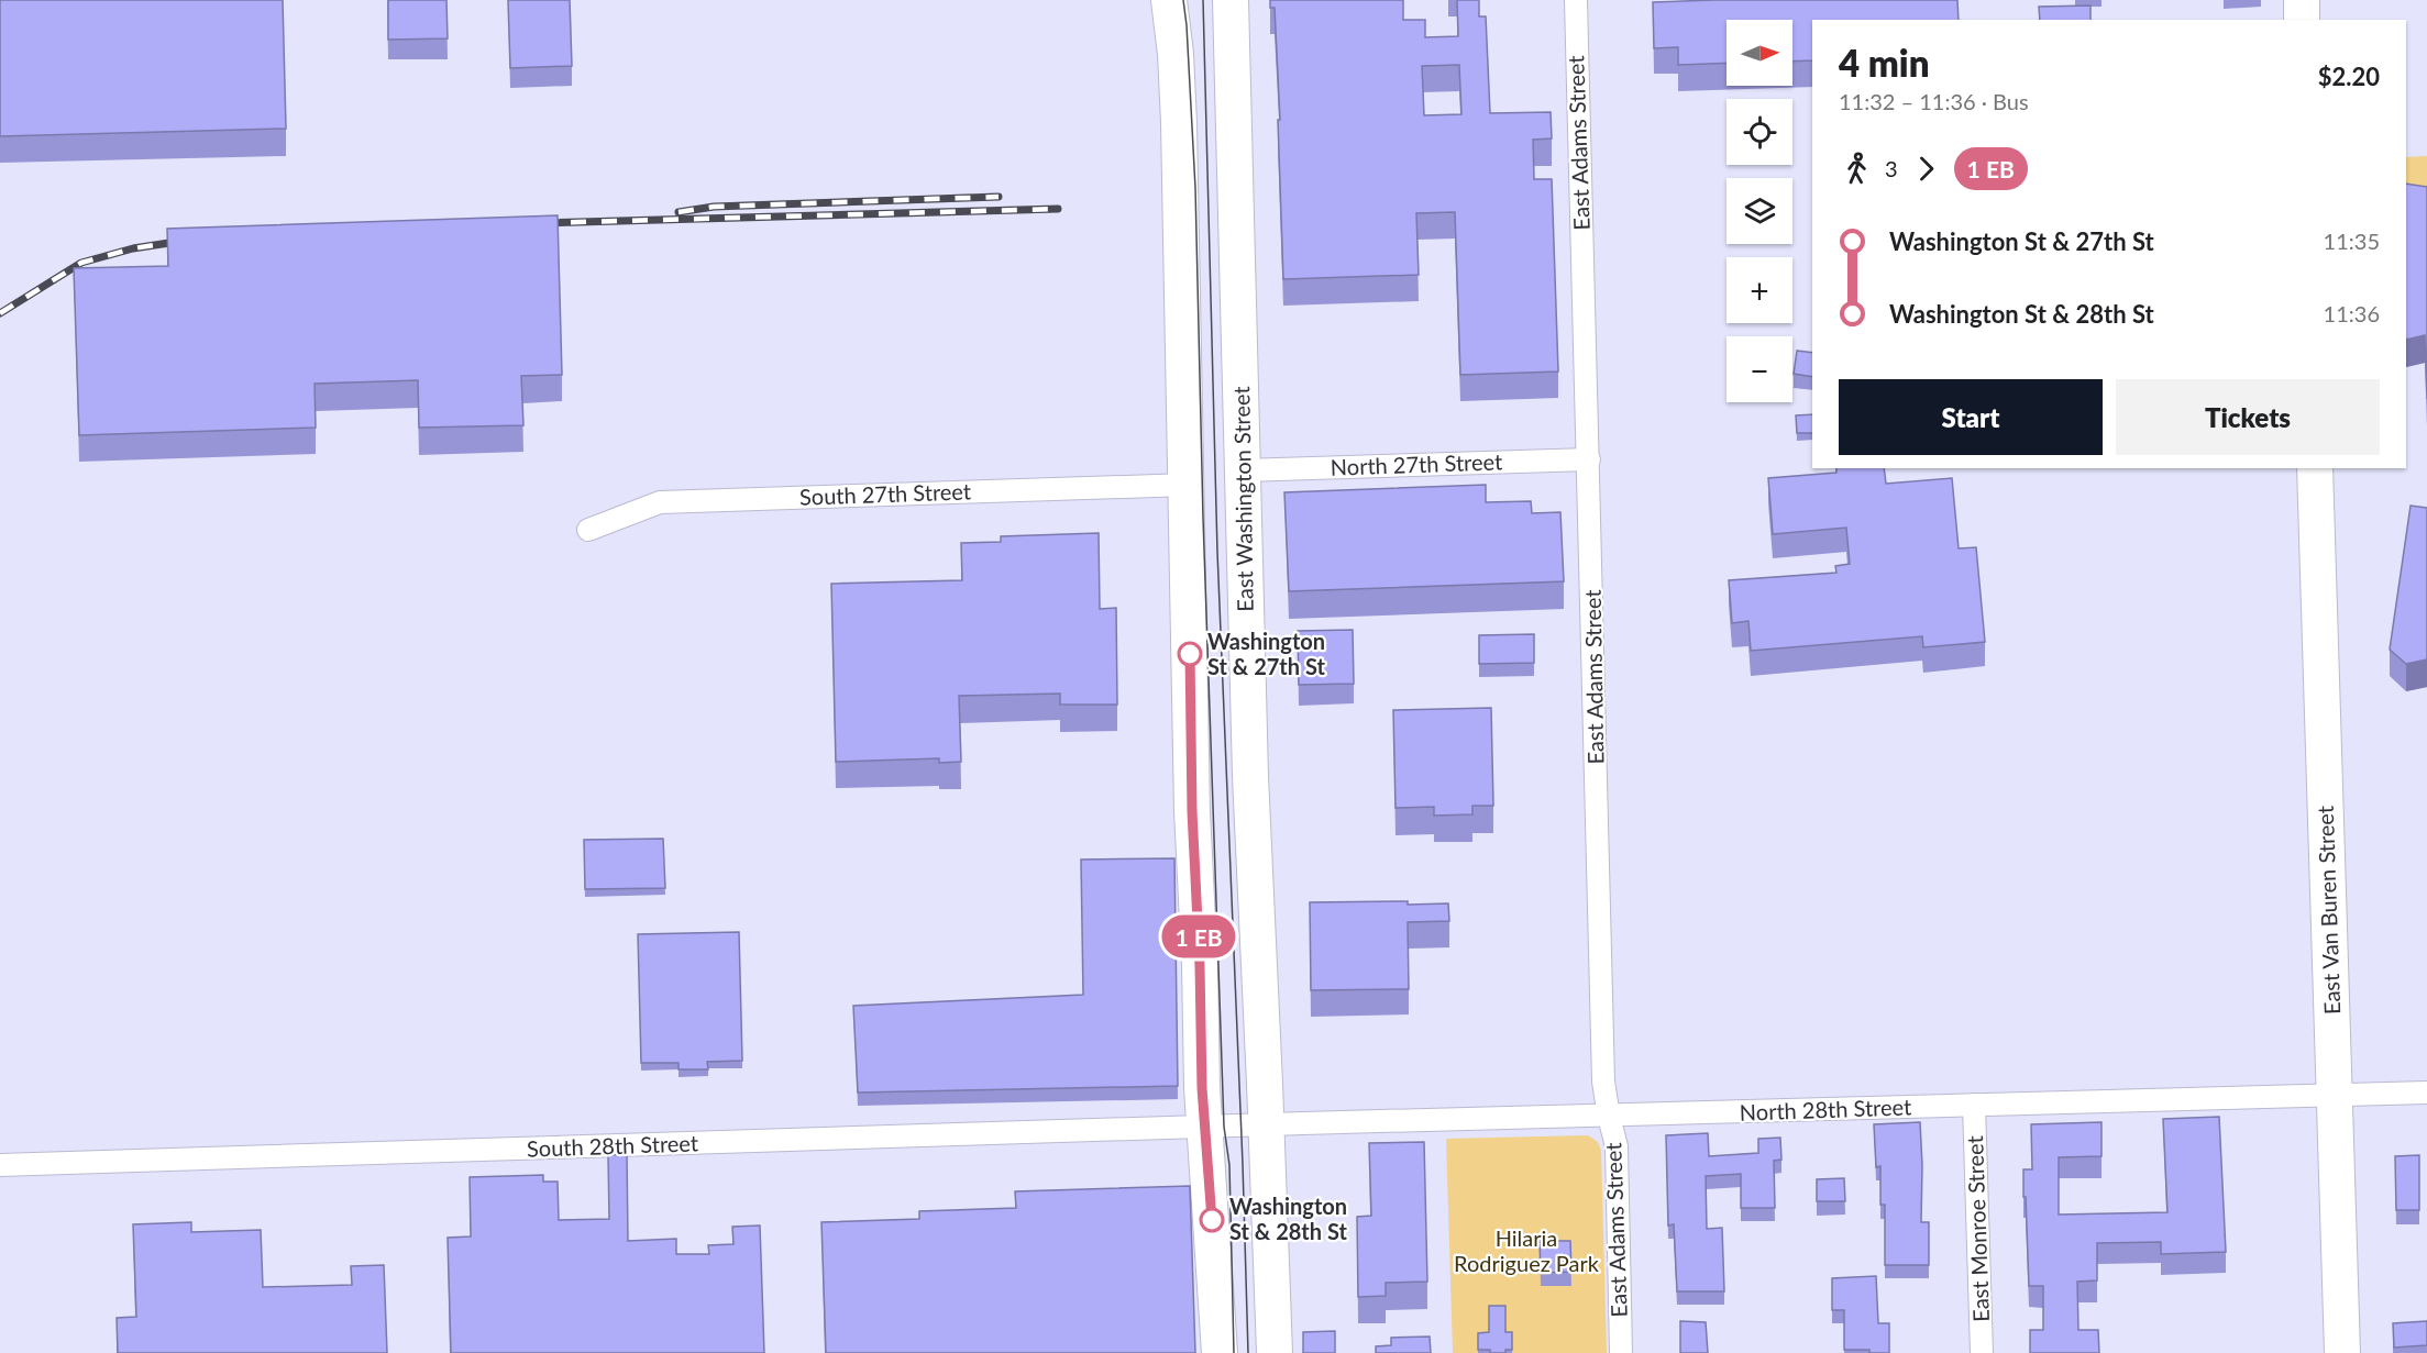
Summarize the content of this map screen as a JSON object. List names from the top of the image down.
{
  "streets": {
    "main road": ["East Washington Street", "East Van Buren Street"],
    "street": [
      "East Adams Street",
      "North 27th Street",
      "South 27th Street",
      "North 28th Street",
      "South 28th Street",
      "East Monroe Street"
    ]
  },
  "crossings": [
    ["East Adams Street", "North 27th Street"],
    ["East Adams Street", "North 28th Street"],
    ["North 27th Street", "East Washington Street"],
    ["East Washington Street", "North 28th Street"],
    ["East Van Buren Street", "North 28th Street"],
    ["North 28th Street", "South 28th Street"],
    ["North 28th Street", "East Monroe Street"]
  ],
  "parks": ["Hilaria Rodriguez Park"],
  "places": ["Washington St & 27th St", "Washington St & 28th St"],
  "north": "right",
  "page": {
    "on_map": "1 EB",
    "map_buttons": ["+", "−"],
    "heading": ["4 min", "11:32 – 11:36 · Bus", "$2.20"],
    "legs": ["3", "1 EB"],
    "list": [
      {
        "name": "Washington St & 27th St",
        "value": "11:35"
      },
      {
        "name": "Washington St & 28th St",
        "value": "11:36"
      }
    ],
    "buttons": ["Start", "Tickets"]
  }
}
